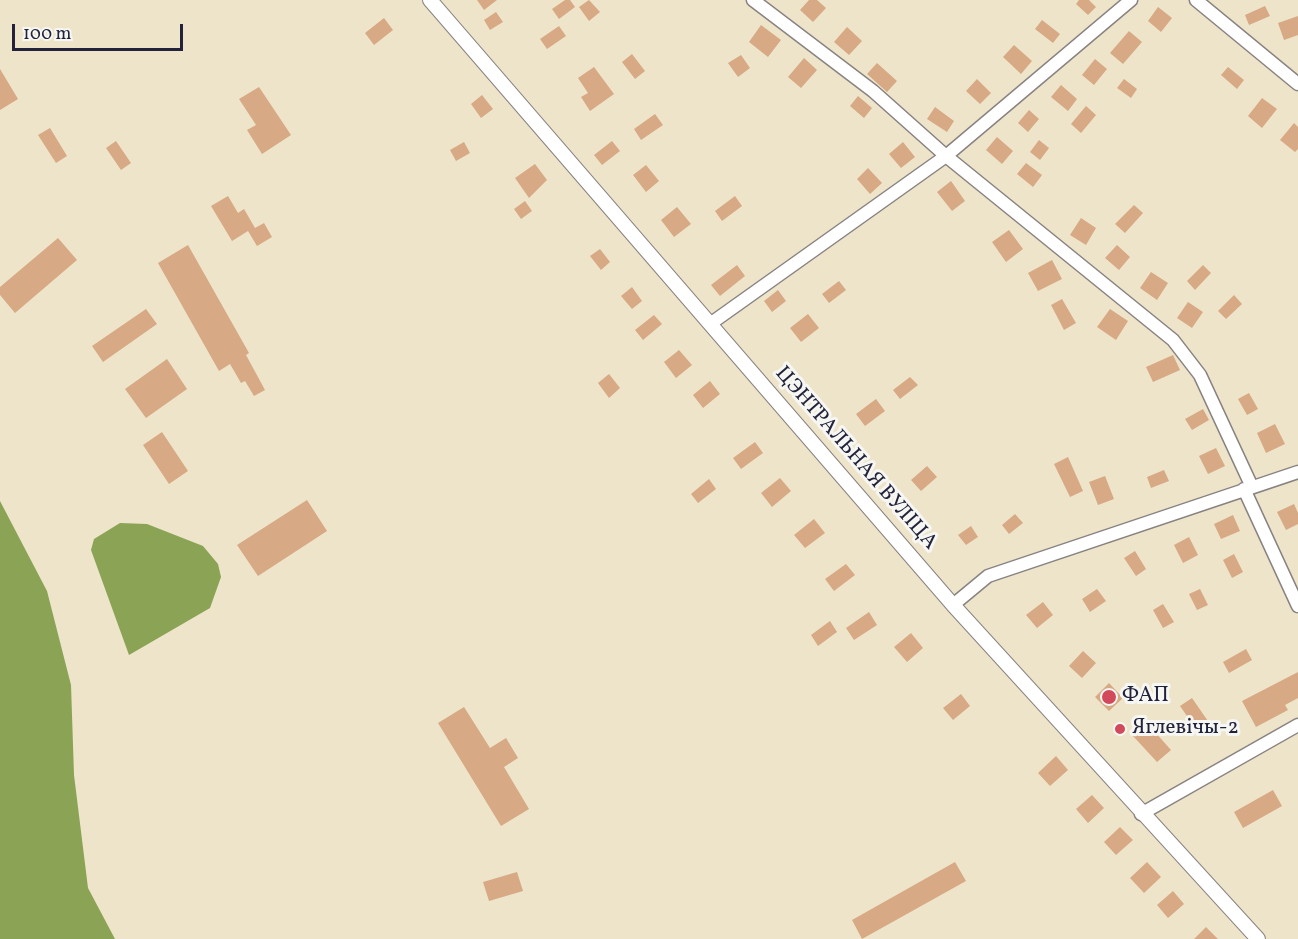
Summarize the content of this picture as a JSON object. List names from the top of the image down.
{
  "streets": {
    "street": ["ЦЭНТРАЛЬНАЯ ВУЛІЦА"]
  },
  "places": ["ФАП", "Яглевічы-2"],
  "scale_bar": "100 m"
}
